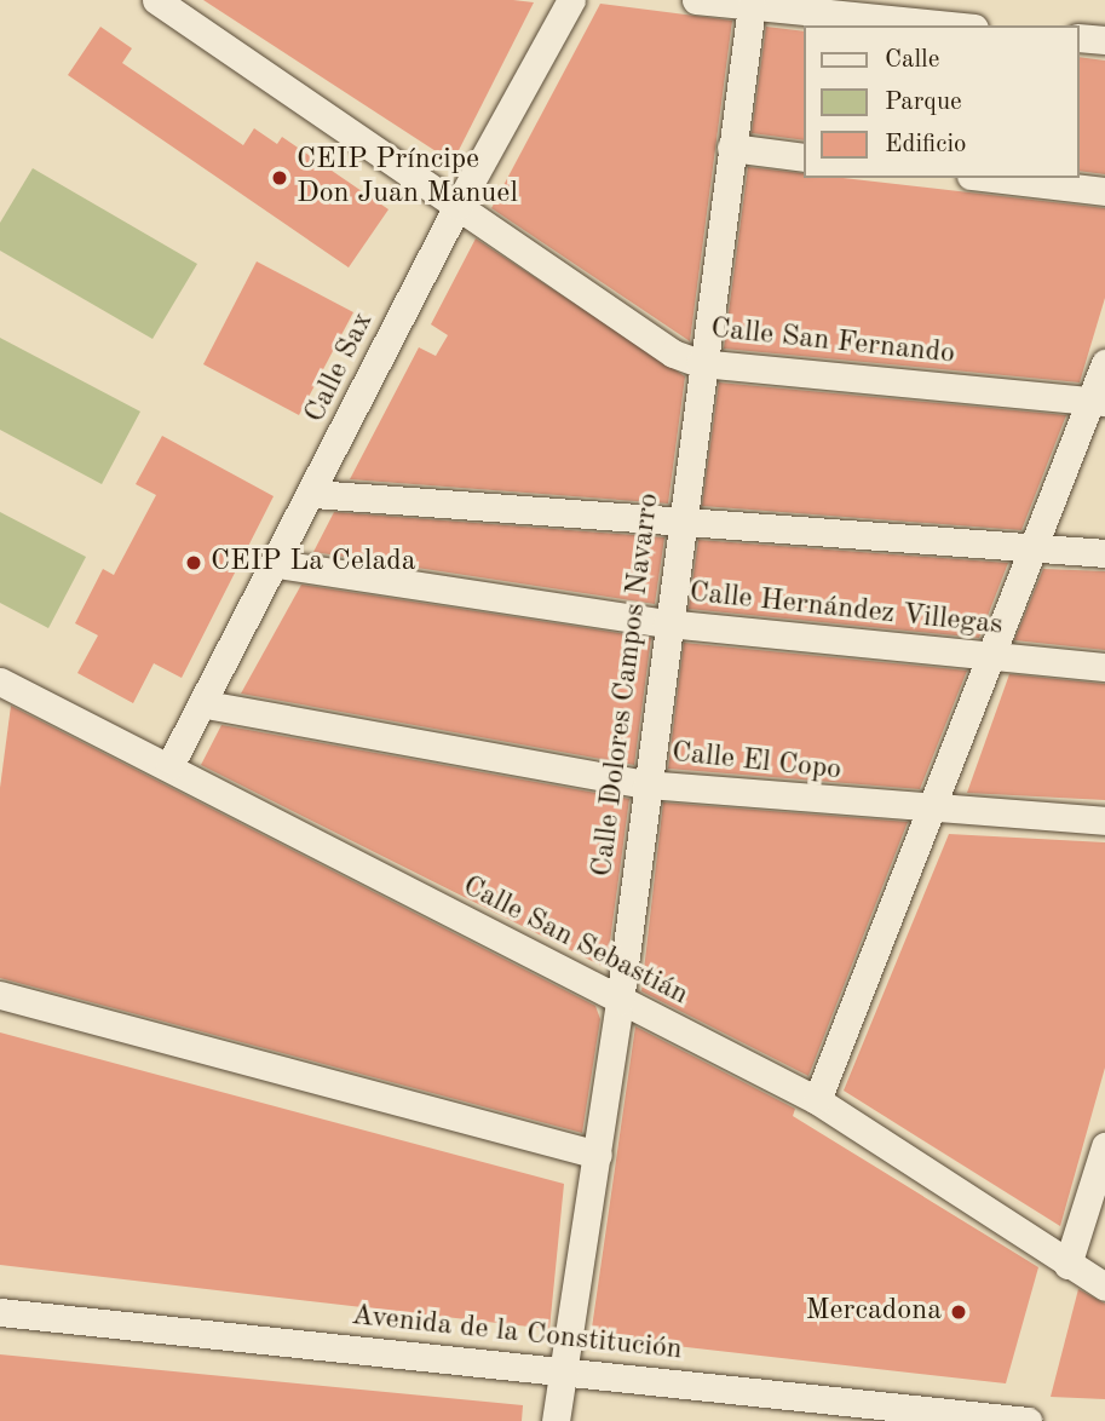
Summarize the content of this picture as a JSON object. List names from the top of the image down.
{
  "streets": {
    "street": [
      "Calle San Fernando",
      "Calle Sax",
      "Calle Hernández Villegas",
      "Calle Dolores Campos Navarro",
      "Calle El Copo",
      "Calle San Sebastián",
      "Avenida de la Constitución"
    ]
  },
  "crossings": [
    ["Calle San Fernando", "Calle Sax"],
    ["Calle San Fernando", "Calle Dolores Campos Navarro"],
    ["Calle Sax", "Calle Hernández Villegas"],
    ["Calle Sax", "Calle El Copo"],
    ["Calle Sax", "Calle San Sebastián"],
    ["Calle Hernández Villegas", "Calle Dolores Campos Navarro"],
    ["Calle Dolores Campos Navarro", "Calle El Copo"],
    ["Calle Dolores Campos Navarro", "Calle San Sebastián"],
    ["Calle Dolores Campos Navarro", "Avenida de la Constitución"]
  ],
  "places": ["CEIP Príncipe Don Juan Manuel", "CEIP La Celada", "Mercadona"],
  "legend": ["Calle", "Parque", "Edificio"]
}
